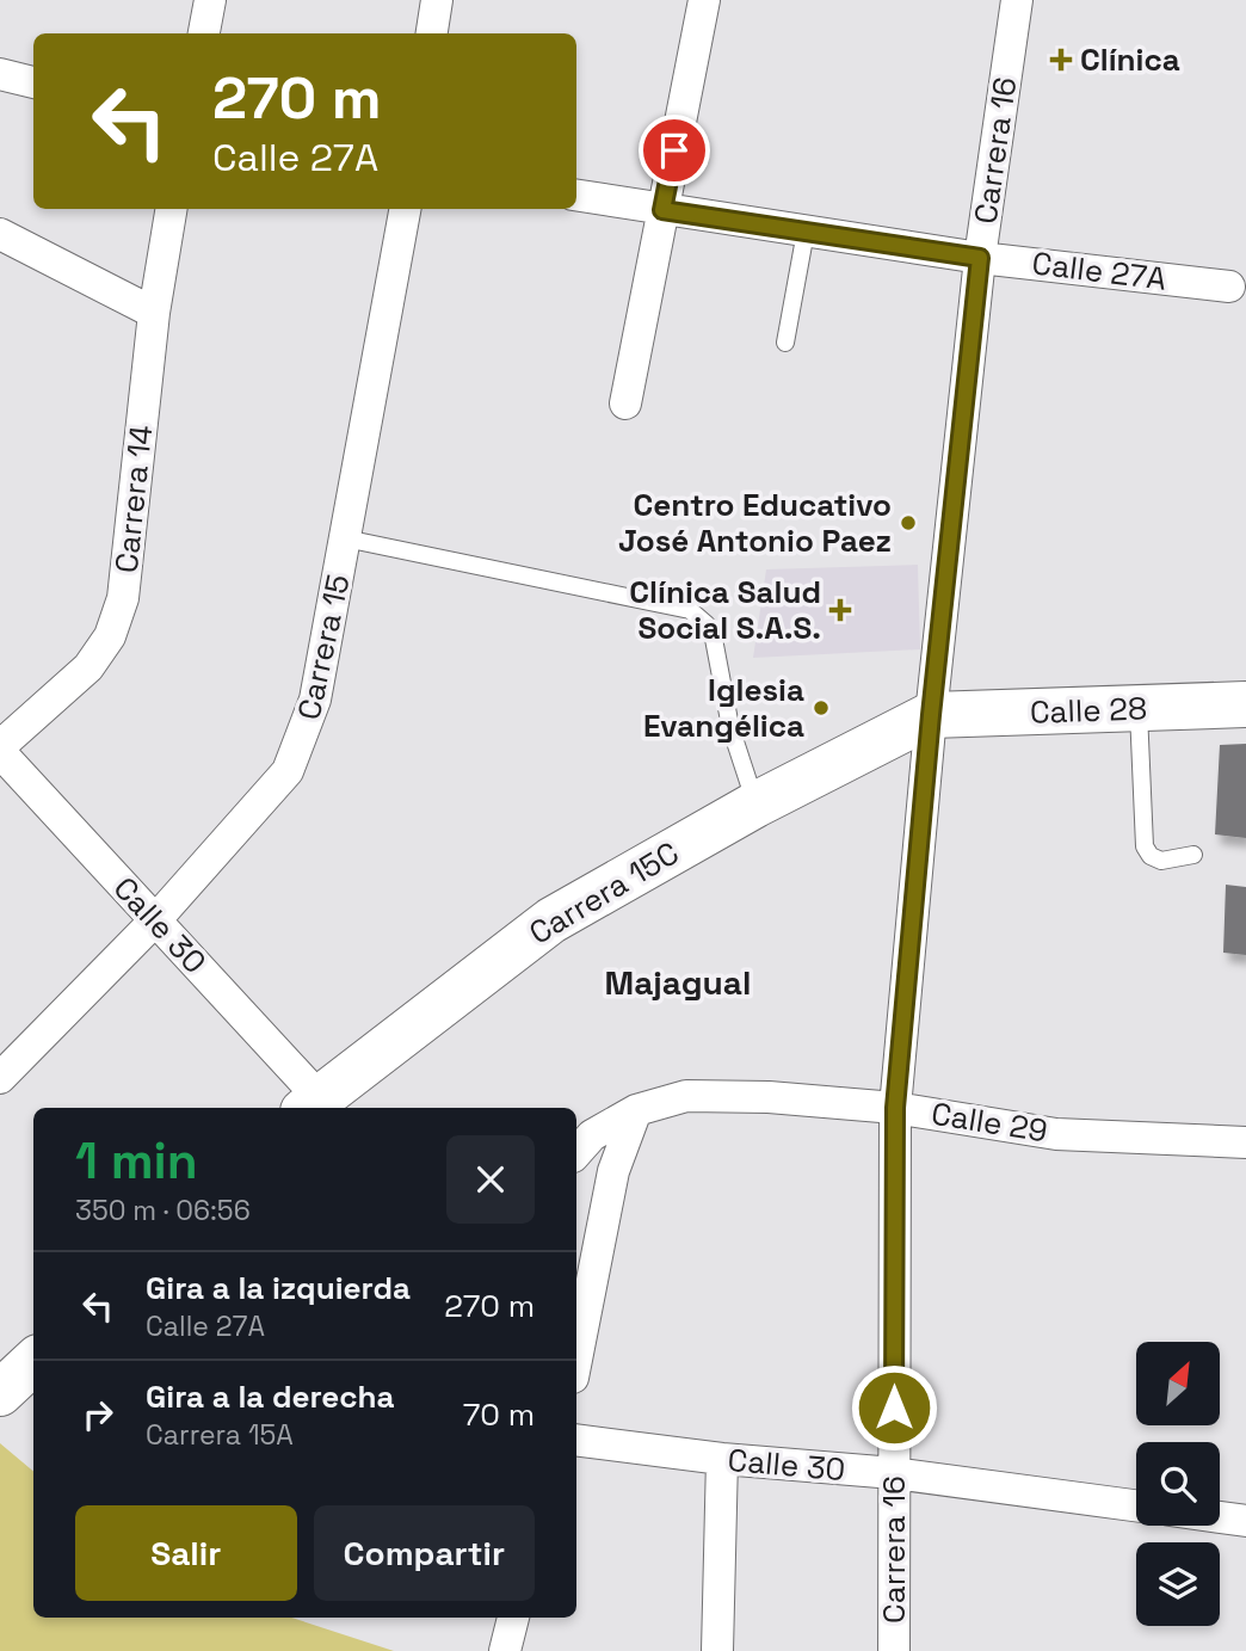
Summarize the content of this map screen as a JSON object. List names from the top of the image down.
{
  "streets": {
    "street": [
      "Carrera 16",
      "Calle 27A",
      "Carrera 14",
      "Carrera 15",
      "Calle 28",
      "Carrera 15C",
      "Calle 30",
      "Calle 29"
    ]
  },
  "crossings": [
    ["Carrera 16", "Calle 27A"],
    ["Carrera 16", "Calle 28"],
    ["Carrera 16", "Carrera 15C"],
    ["Carrera 16", "Calle 30"],
    ["Carrera 16", "Calle 29"],
    ["Carrera 14", "Calle 30"],
    ["Carrera 15", "Calle 30"],
    ["Calle 28", "Carrera 15C"],
    ["Carrera 15C", "Calle 30"]
  ],
  "districts": ["Majagual"],
  "places": {
    "health": ["Clínica", "Clínica Salud Social S.A.S."],
    "other": ["Centro Educativo José Antonio Paez", "Iglesia Evangélica"]
  },
  "north": "top right",
  "page": {
    "turn": ["270 m", "Calle 27A"],
    "heading": ["1 min", "350 m · 06:56"],
    "list": [
      {
        "name": "Gira a la izquierda",
        "note": "Calle 27A",
        "value": "270 m"
      },
      {
        "name": "Gira a la derecha",
        "note": "Carrera 15A",
        "value": "70 m"
      }
    ],
    "buttons": ["Salir", "Compartir"]
  }
}
